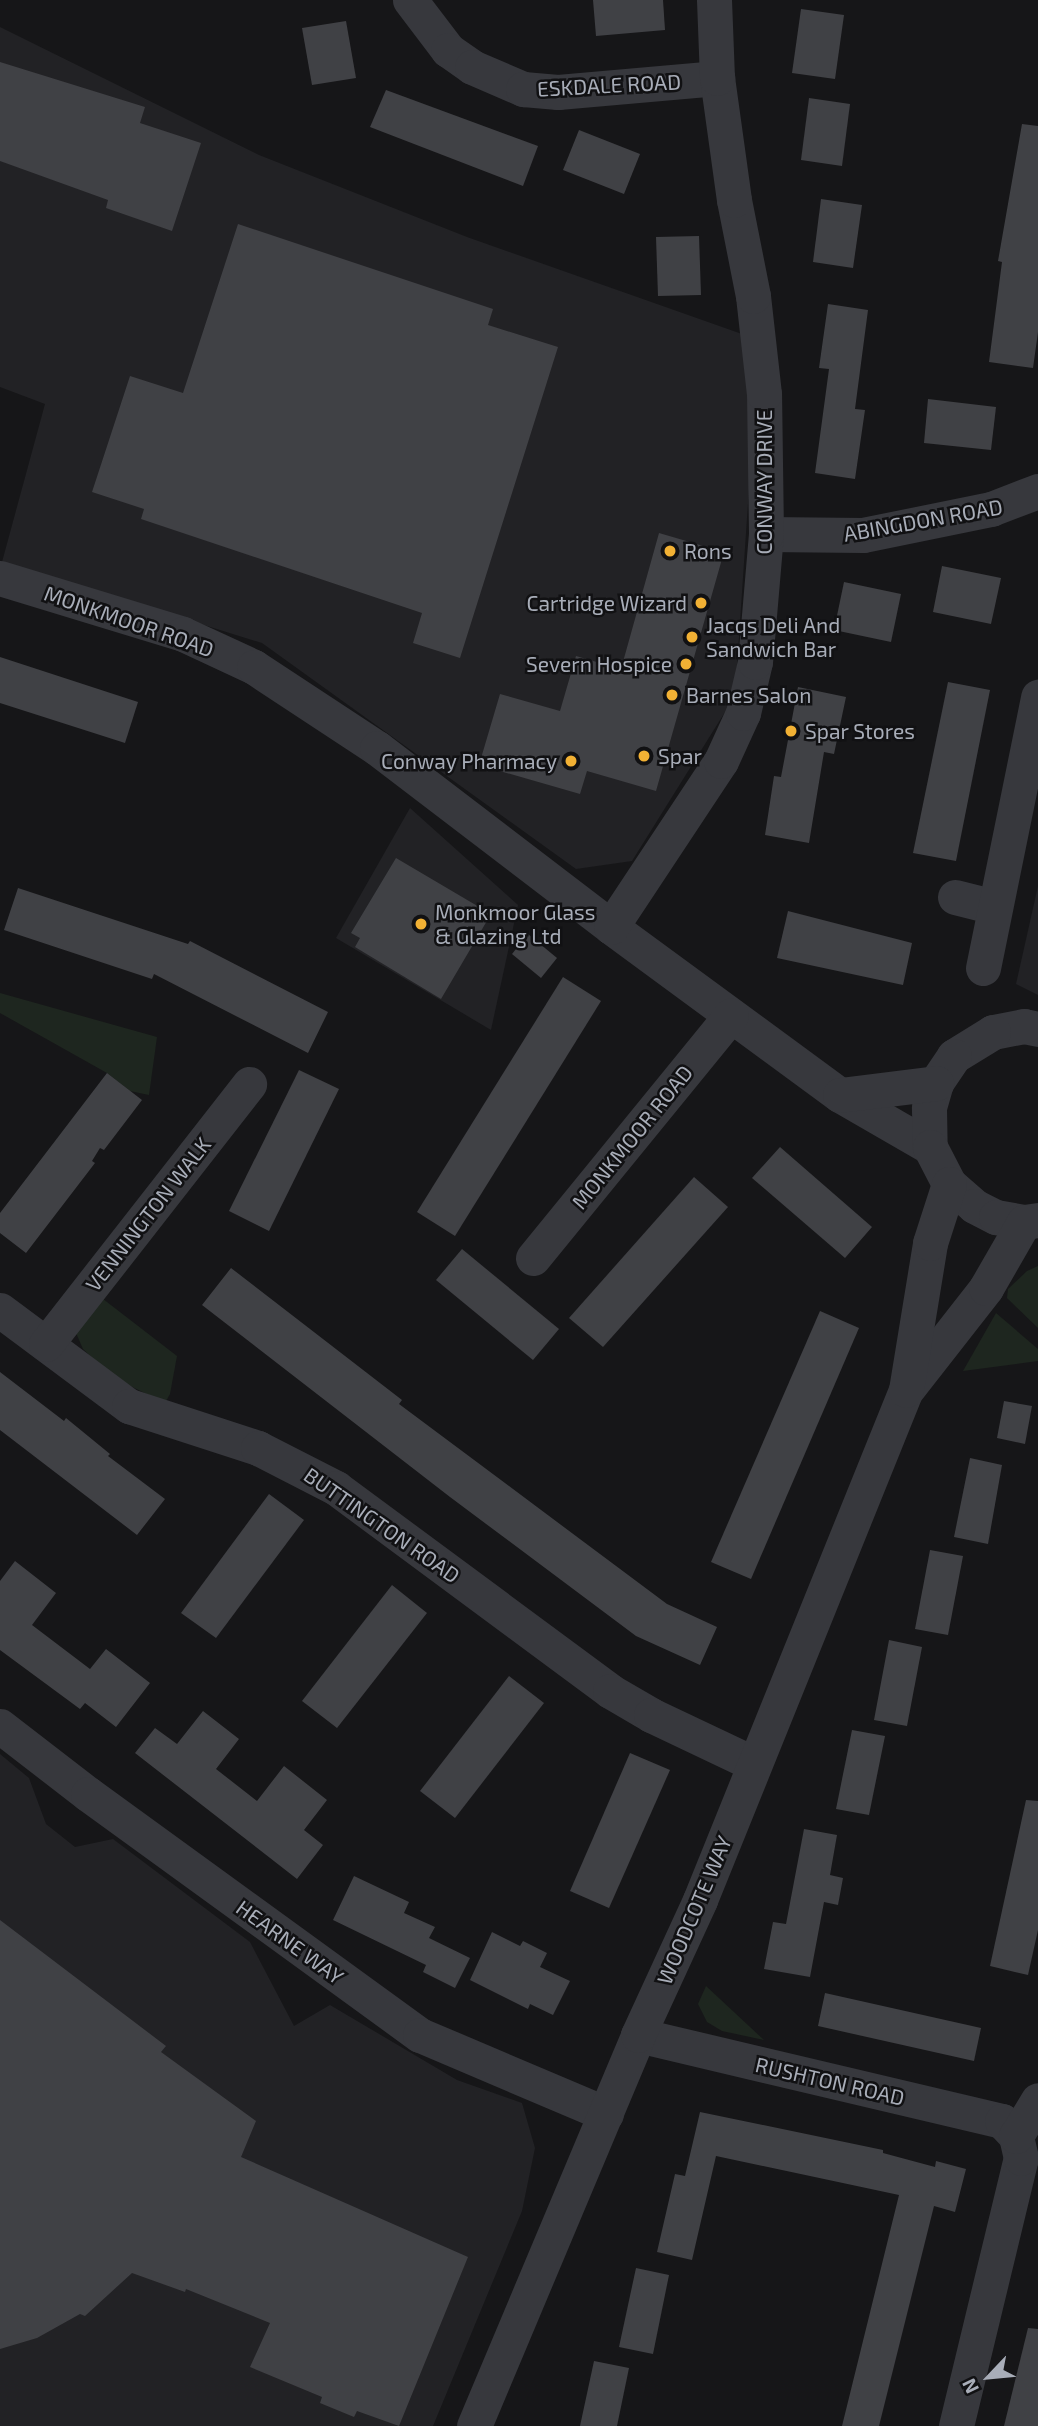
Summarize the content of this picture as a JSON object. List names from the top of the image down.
{
  "streets": {
    "street": [
      "ESKDALE ROAD",
      "CONWAY DRIVE",
      "ABINGDON ROAD",
      "MONKMOOR ROAD",
      "VENNINGTON WALK",
      "BUTTINGTON ROAD",
      "WOODCOTE WAY",
      "HEARNE WAY",
      "RUSHTON ROAD"
    ]
  },
  "crossings": [
    ["ESKDALE ROAD", "CONWAY DRIVE"],
    ["CONWAY DRIVE", "ABINGDON ROAD"],
    ["CONWAY DRIVE", "MONKMOOR ROAD"],
    ["VENNINGTON WALK", "BUTTINGTON ROAD"],
    ["BUTTINGTON ROAD", "WOODCOTE WAY"],
    ["WOODCOTE WAY", "HEARNE WAY"],
    ["WOODCOTE WAY", "RUSHTON ROAD"]
  ],
  "places": [
    "Rons",
    "Cartridge Wizard",
    "Jacqs Deli And Sandwich Bar",
    "Severn Hospice",
    "Barnes Salon",
    "Spar Stores",
    "Spar",
    "Conway Pharmacy",
    "Monkmoor Glass & Glazing Ltd"
  ],
  "north": "bottom left"
}
